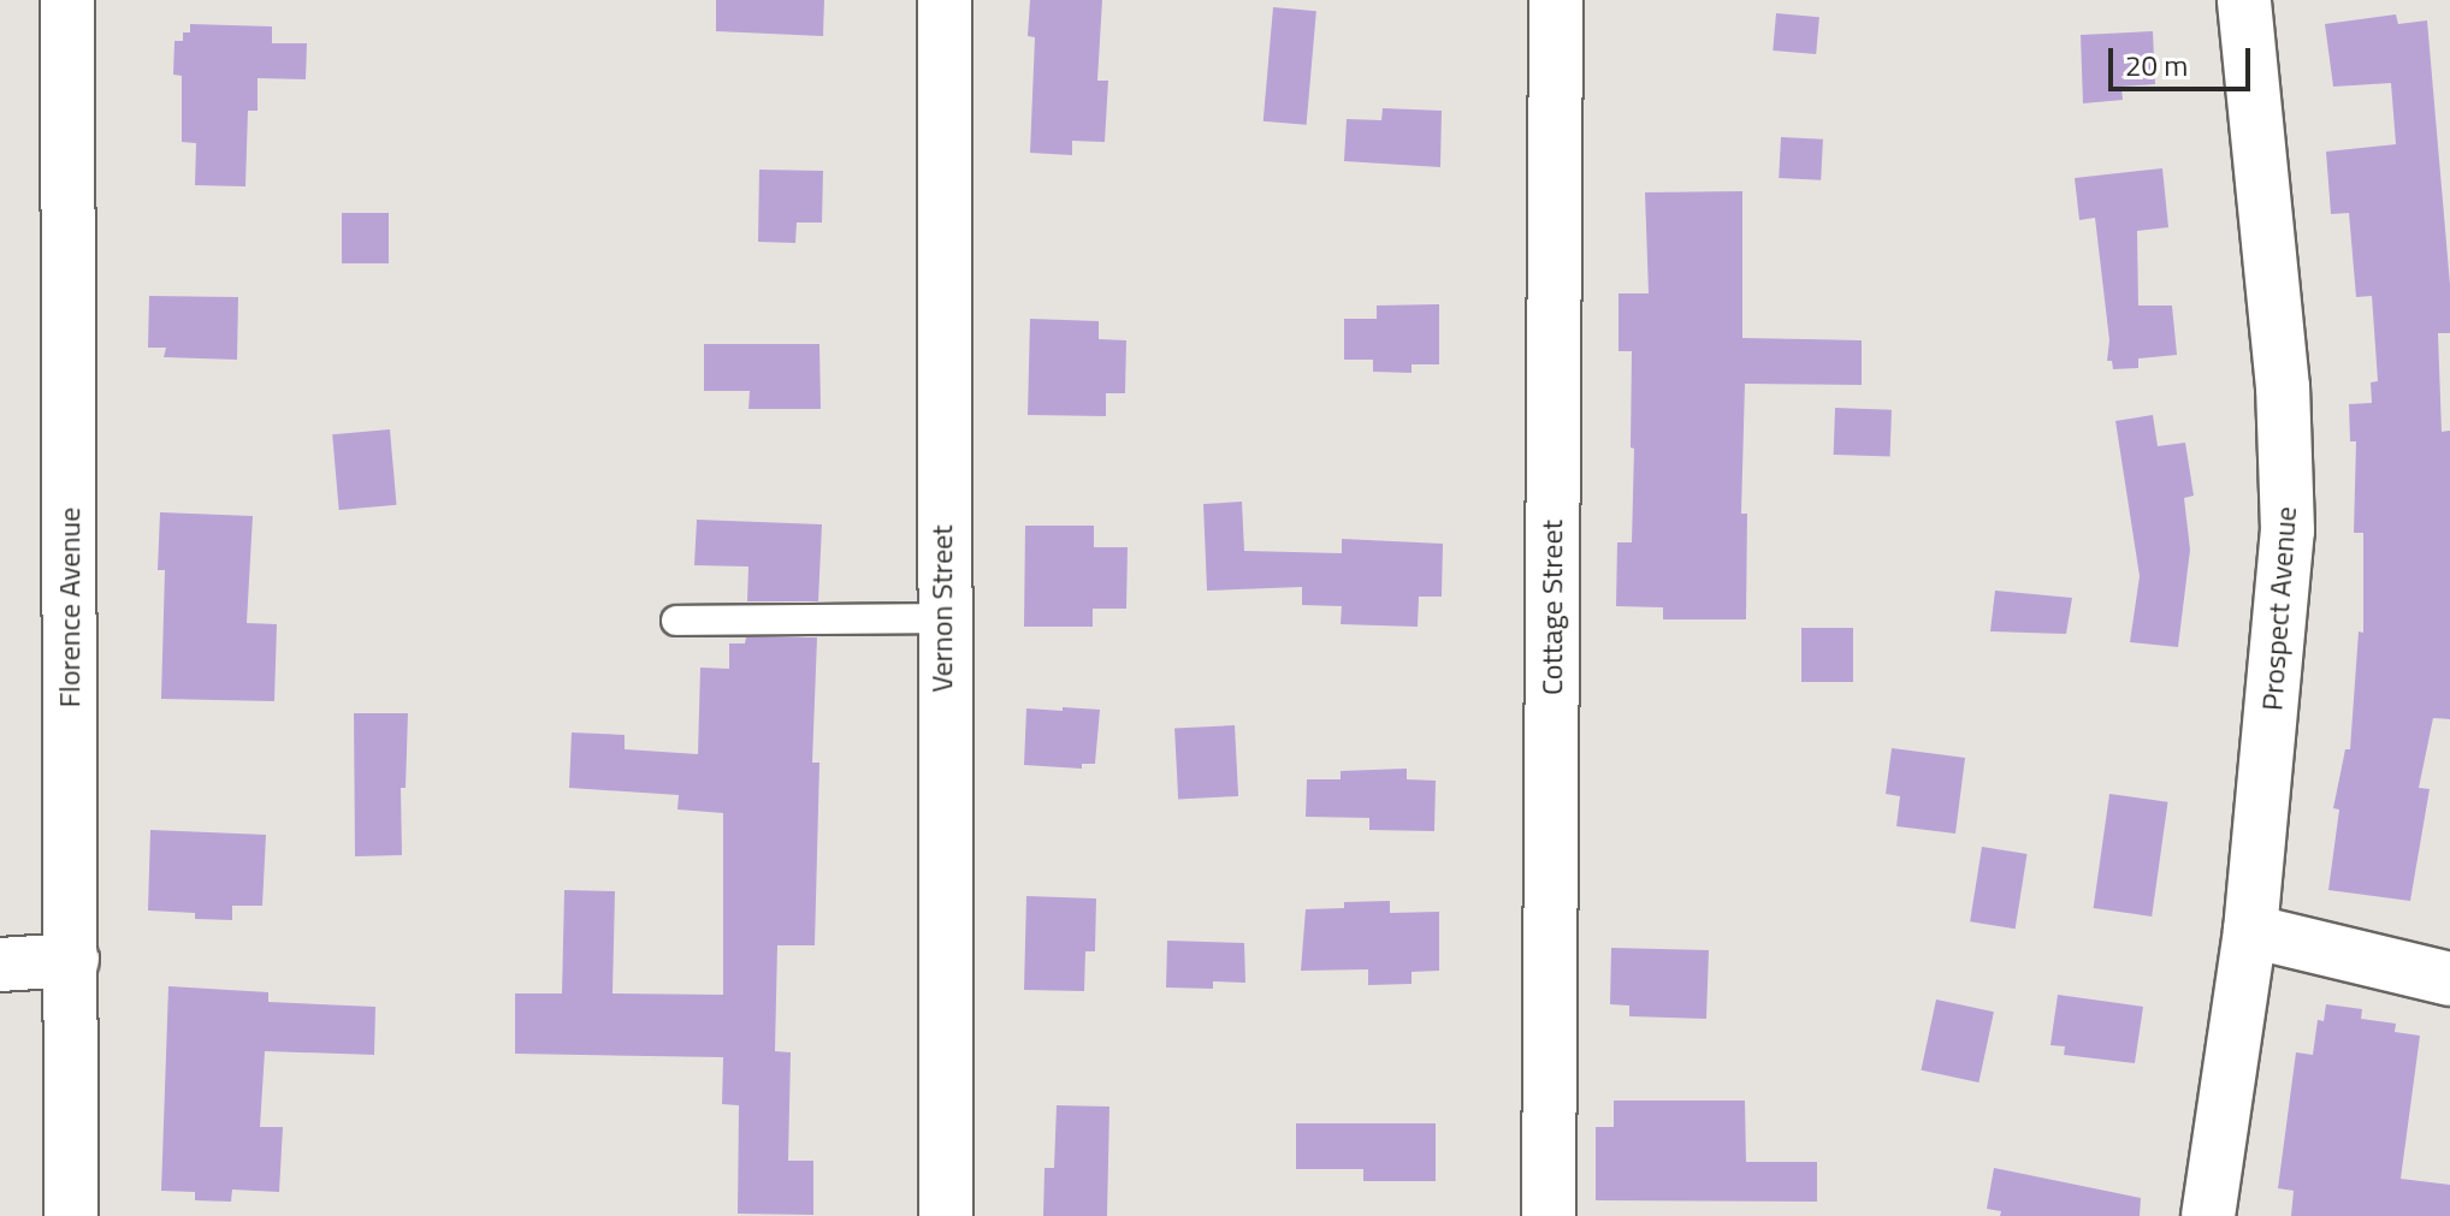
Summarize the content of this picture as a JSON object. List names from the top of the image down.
{
  "streets": {
    "street": [
      "Florence Avenue",
      "Cottage Street",
      "Vernon Street",
      "Prospect Avenue"
    ]
  },
  "scale_bar": "20 m"
}
